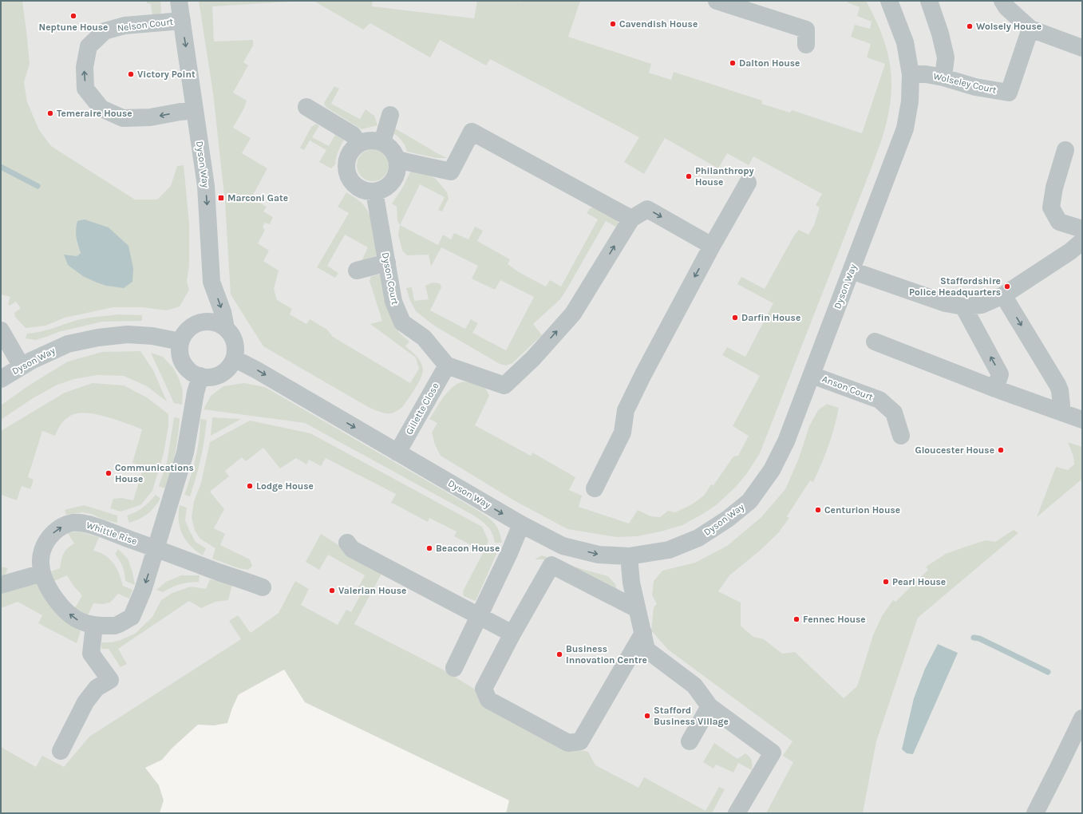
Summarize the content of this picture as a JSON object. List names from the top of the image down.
{
  "streets": {
    "street": [
      "Nelson Court",
      "Wolseley Court",
      "Dyson Way",
      "Dyson Court",
      "Anson Court",
      "Gillette Close",
      "Whittle Rise"
    ]
  },
  "crossings": [
    ["Nelson Court", "Dyson Way"],
    ["Wolseley Court", "Dyson Way"],
    ["Dyson Way", "Anson Court"],
    ["Dyson Way", "Gillette Close"],
    ["Dyson Way", "Whittle Rise"],
    ["Dyson Court", "Gillette Close"]
  ],
  "places": {
    "other": [
      "Neptune House",
      "Cavendish House",
      "Wolsely House",
      "Dalton House",
      "Victory Point",
      "Temeraire House",
      "Philanthropy House",
      "Staffordshire Police Headquarters",
      "Darfin House",
      "Gloucester House",
      "Communications House",
      "Lodge House",
      "Centurion House",
      "Beacon House",
      "Pearl House",
      "Valerian House",
      "Fennec House",
      "Business Innovation Centre",
      "Stafford Business Village"
    ],
    "transit": ["Marconi Gate"]
  }
}
